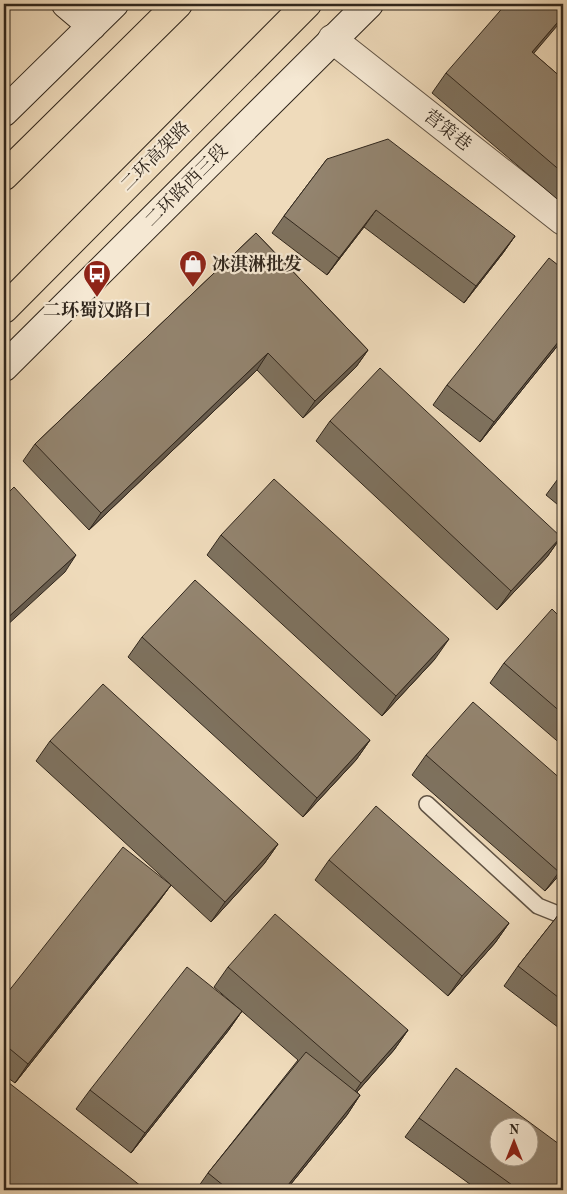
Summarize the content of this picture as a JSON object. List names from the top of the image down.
{
  "streets": {
    "highway": ["二环高架路"],
    "main road": ["营策巷", "二环路西三段"]
  },
  "crossings": [
    ["营策巷", "二环路西三段"]
  ],
  "places": {
    "shop": ["冰淇淋批发"],
    "bus stop": ["二环蜀汉路口"]
  },
  "north": "top"
}
